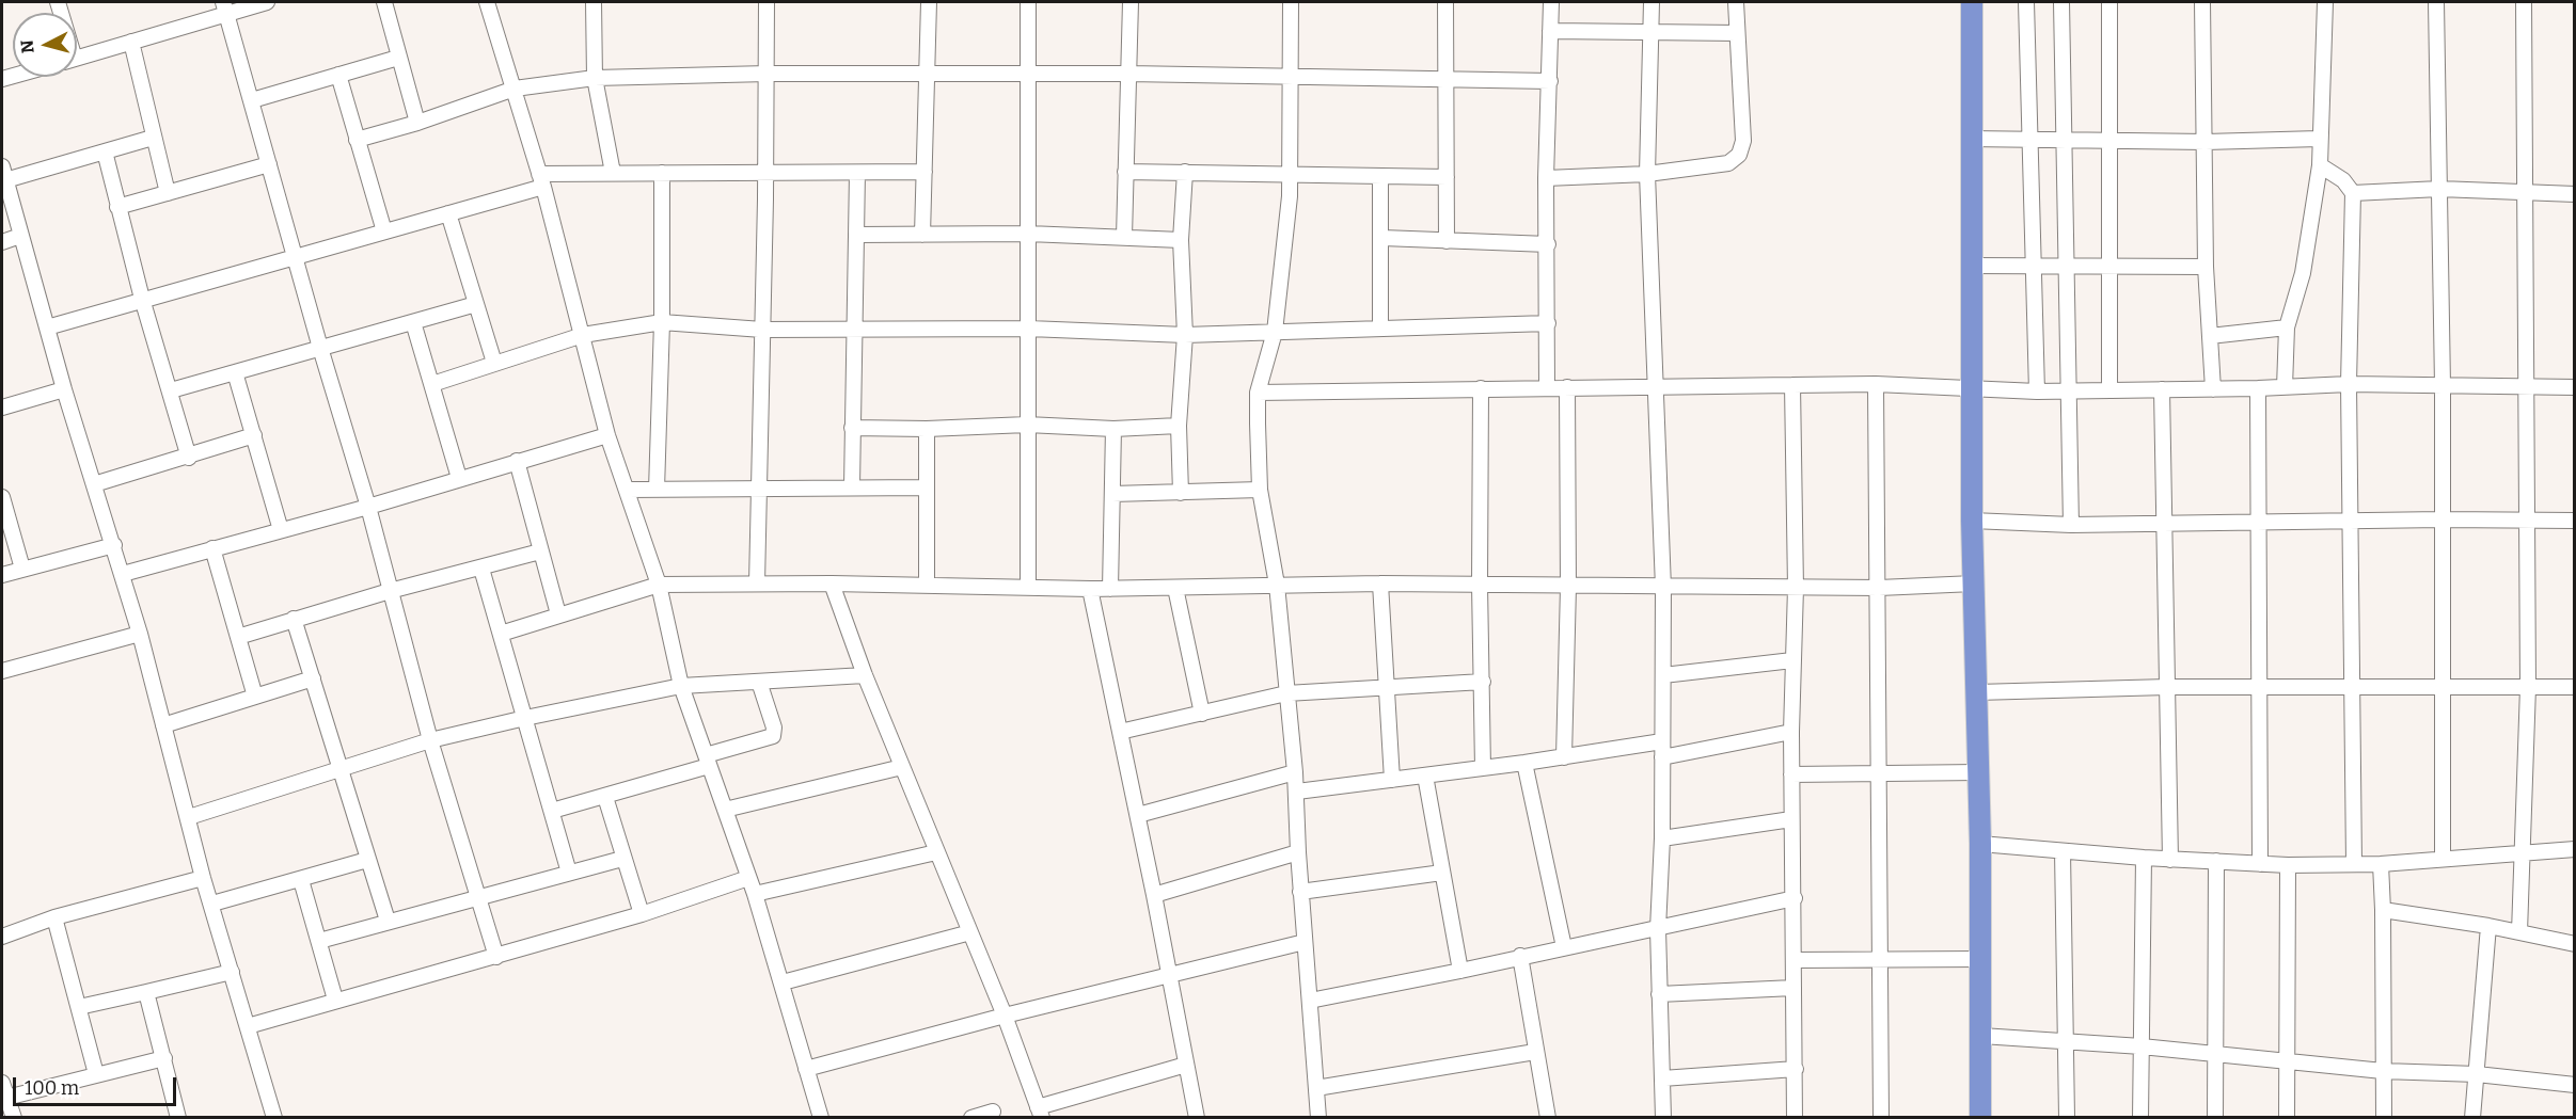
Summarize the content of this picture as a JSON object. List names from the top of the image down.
{
  "scale_bar": "100 m",
  "north": "left"
}
